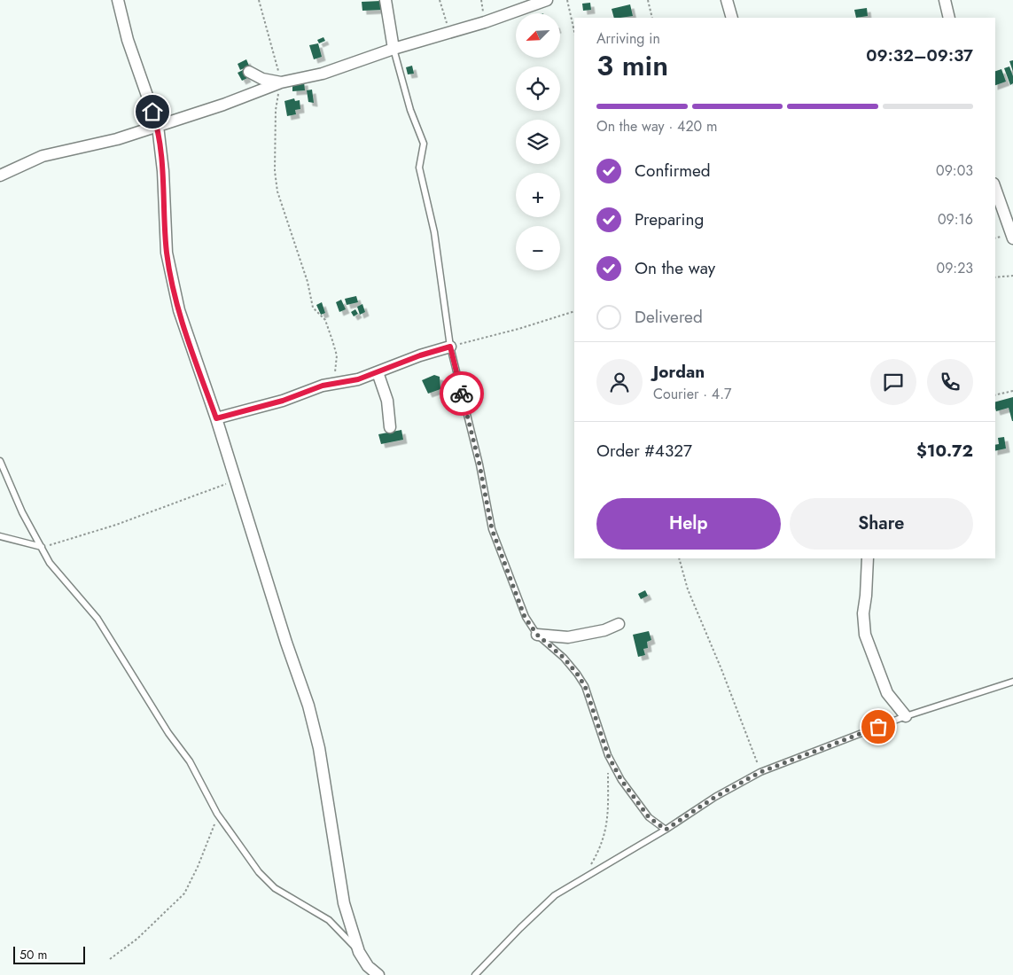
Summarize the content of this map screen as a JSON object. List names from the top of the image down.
{
  "scale_bar": "50 m",
  "north": "bottom left",
  "page": {
    "map_buttons": ["+", "−"],
    "heading": ["3 min", "Arriving in", "09:32–09:37"],
    "panel": [
      "Jordan",
      "Courier · 4.7",
      "Order #4327",
      "$10.72"
    ],
    "bar": "On the way · 420 m",
    "list": [
      ["Confirmed", "09:03"],
      ["Preparing", "09:16"],
      ["On the way", "09:23"],
      "Delivered"
    ],
    "buttons": ["Help", "Share"],
    "scale": "50 m"
  }
}
